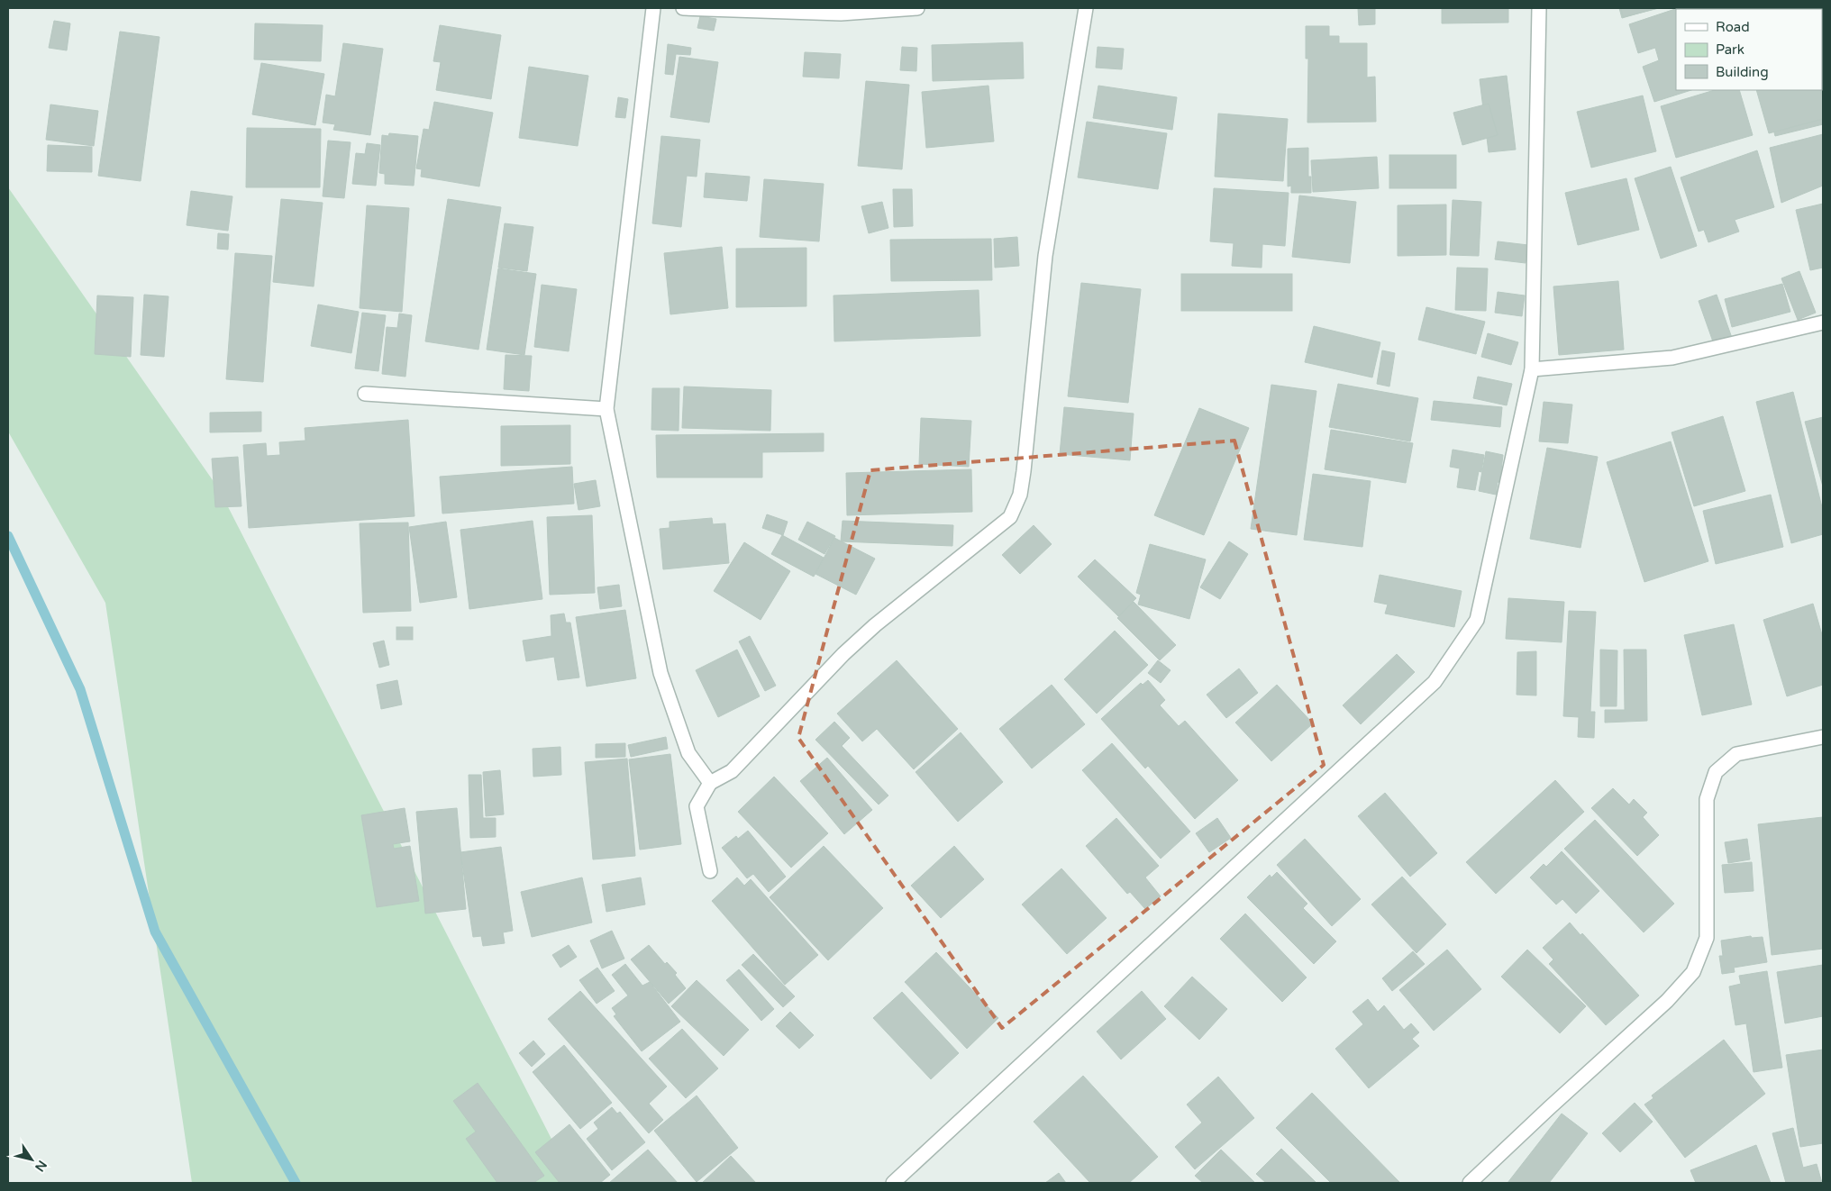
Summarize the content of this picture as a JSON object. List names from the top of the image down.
{
  "legend": ["Road", "Park", "Building"],
  "north": "bottom right"
}
